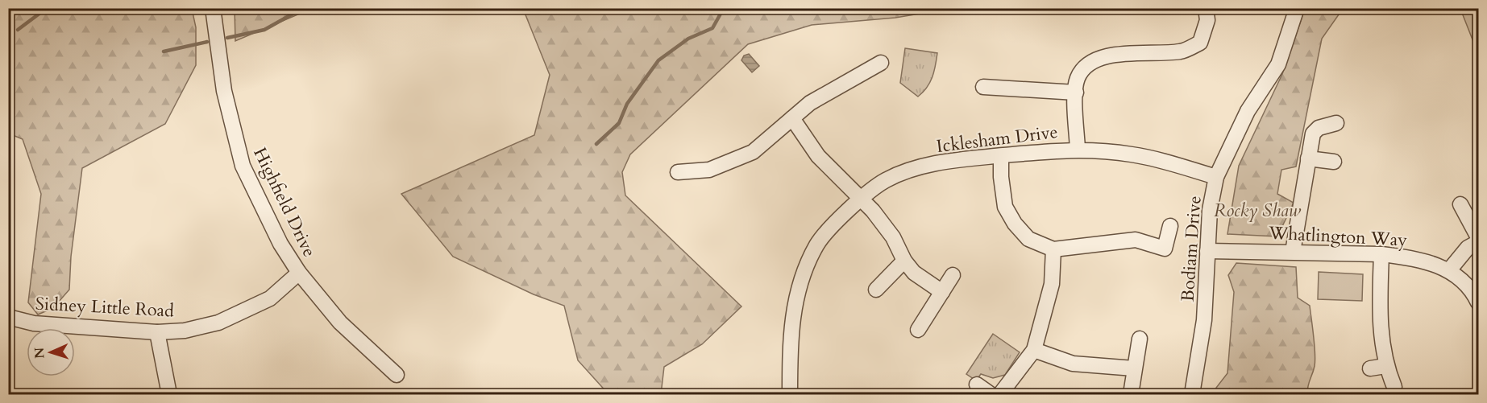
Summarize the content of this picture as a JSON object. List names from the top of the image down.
{
  "streets": {
    "street": [
      "Icklesham Drive",
      "Highfield Drive",
      "Whatlington Way",
      "Bodiam Drive",
      "Sidney Little Road"
    ]
  },
  "crossings": [
    ["Icklesham Drive", "Bodiam Drive"],
    ["Highfield Drive", "Sidney Little Road"],
    ["Whatlington Way", "Bodiam Drive"]
  ],
  "parks": ["Rocky Shaw"],
  "north": "left"
}
